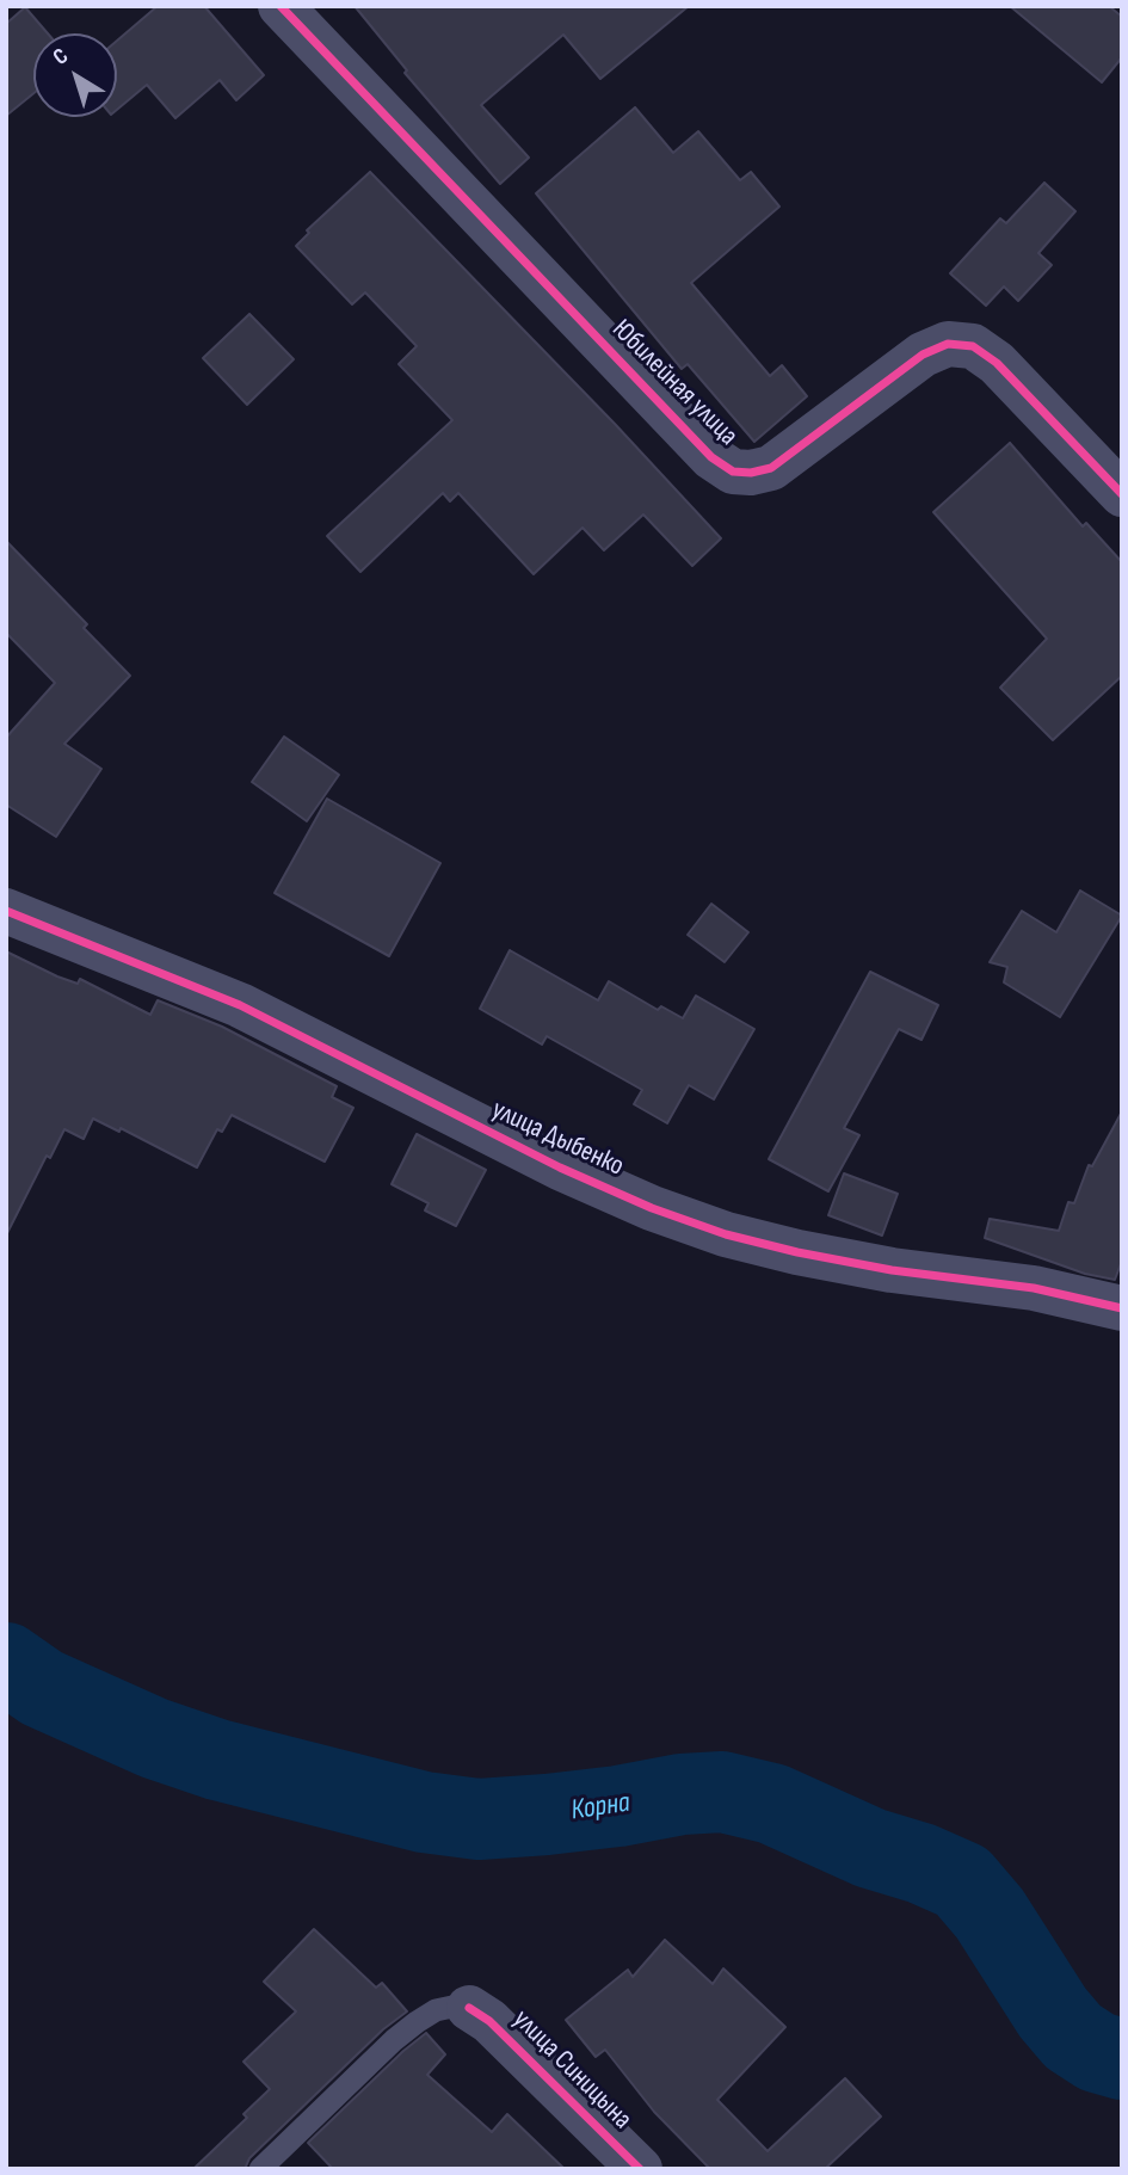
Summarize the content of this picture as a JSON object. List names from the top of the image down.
{
  "streets": {
    "street": ["Юбилейная улица", "улица Дыбенко", "улица Синицына"]
  },
  "water": ["Корна"],
  "north": "top left"
}
